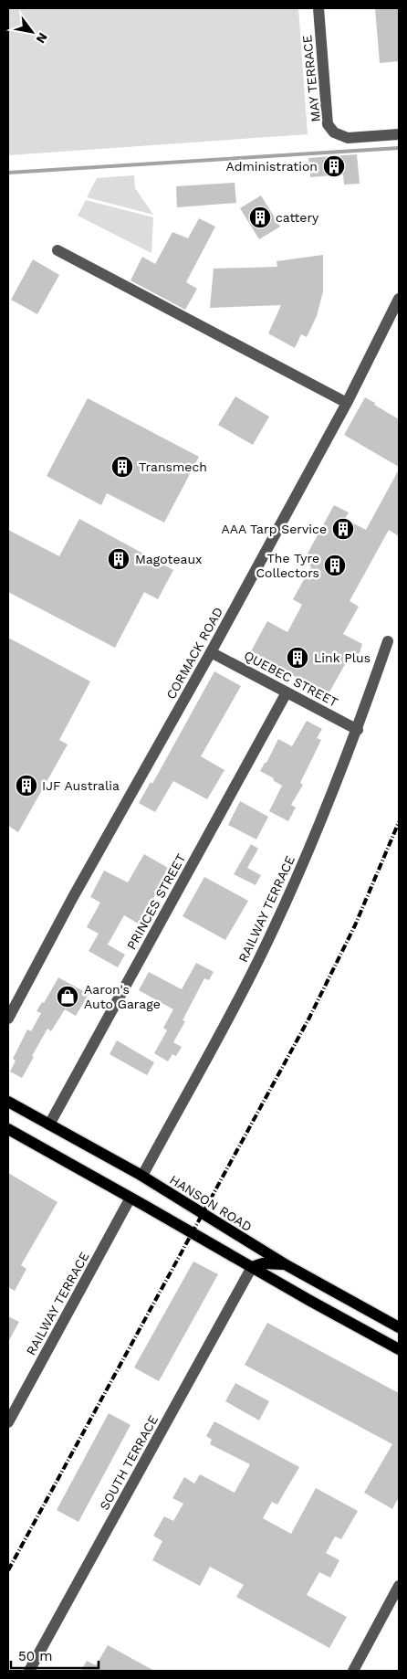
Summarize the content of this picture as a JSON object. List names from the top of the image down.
{
  "streets": {
    "main road": ["HANSON ROAD"],
    "street": [
      "MAY TERRACE",
      "CORMACK ROAD",
      "QUEBEC STREET",
      "PRINCES STREET",
      "RAILWAY TERRACE",
      "SOUTH TERRACE"
    ]
  },
  "crossings": [
    ["CORMACK ROAD", "QUEBEC STREET"],
    ["QUEBEC STREET", "PRINCES STREET"],
    ["QUEBEC STREET", "RAILWAY TERRACE"],
    ["PRINCES STREET", "HANSON ROAD"],
    ["RAILWAY TERRACE", "HANSON ROAD"]
  ],
  "places": {
    "building": [
      "Administration",
      "cattery",
      "Transmech",
      "AAA Tarp Service",
      "Magoteaux",
      "The Tyre Collectors",
      "Link Plus",
      "IJF Australia"
    ],
    "shop": ["Aaron's Auto Garage"]
  },
  "scale_bar": "50 m",
  "north": "bottom right"
}
